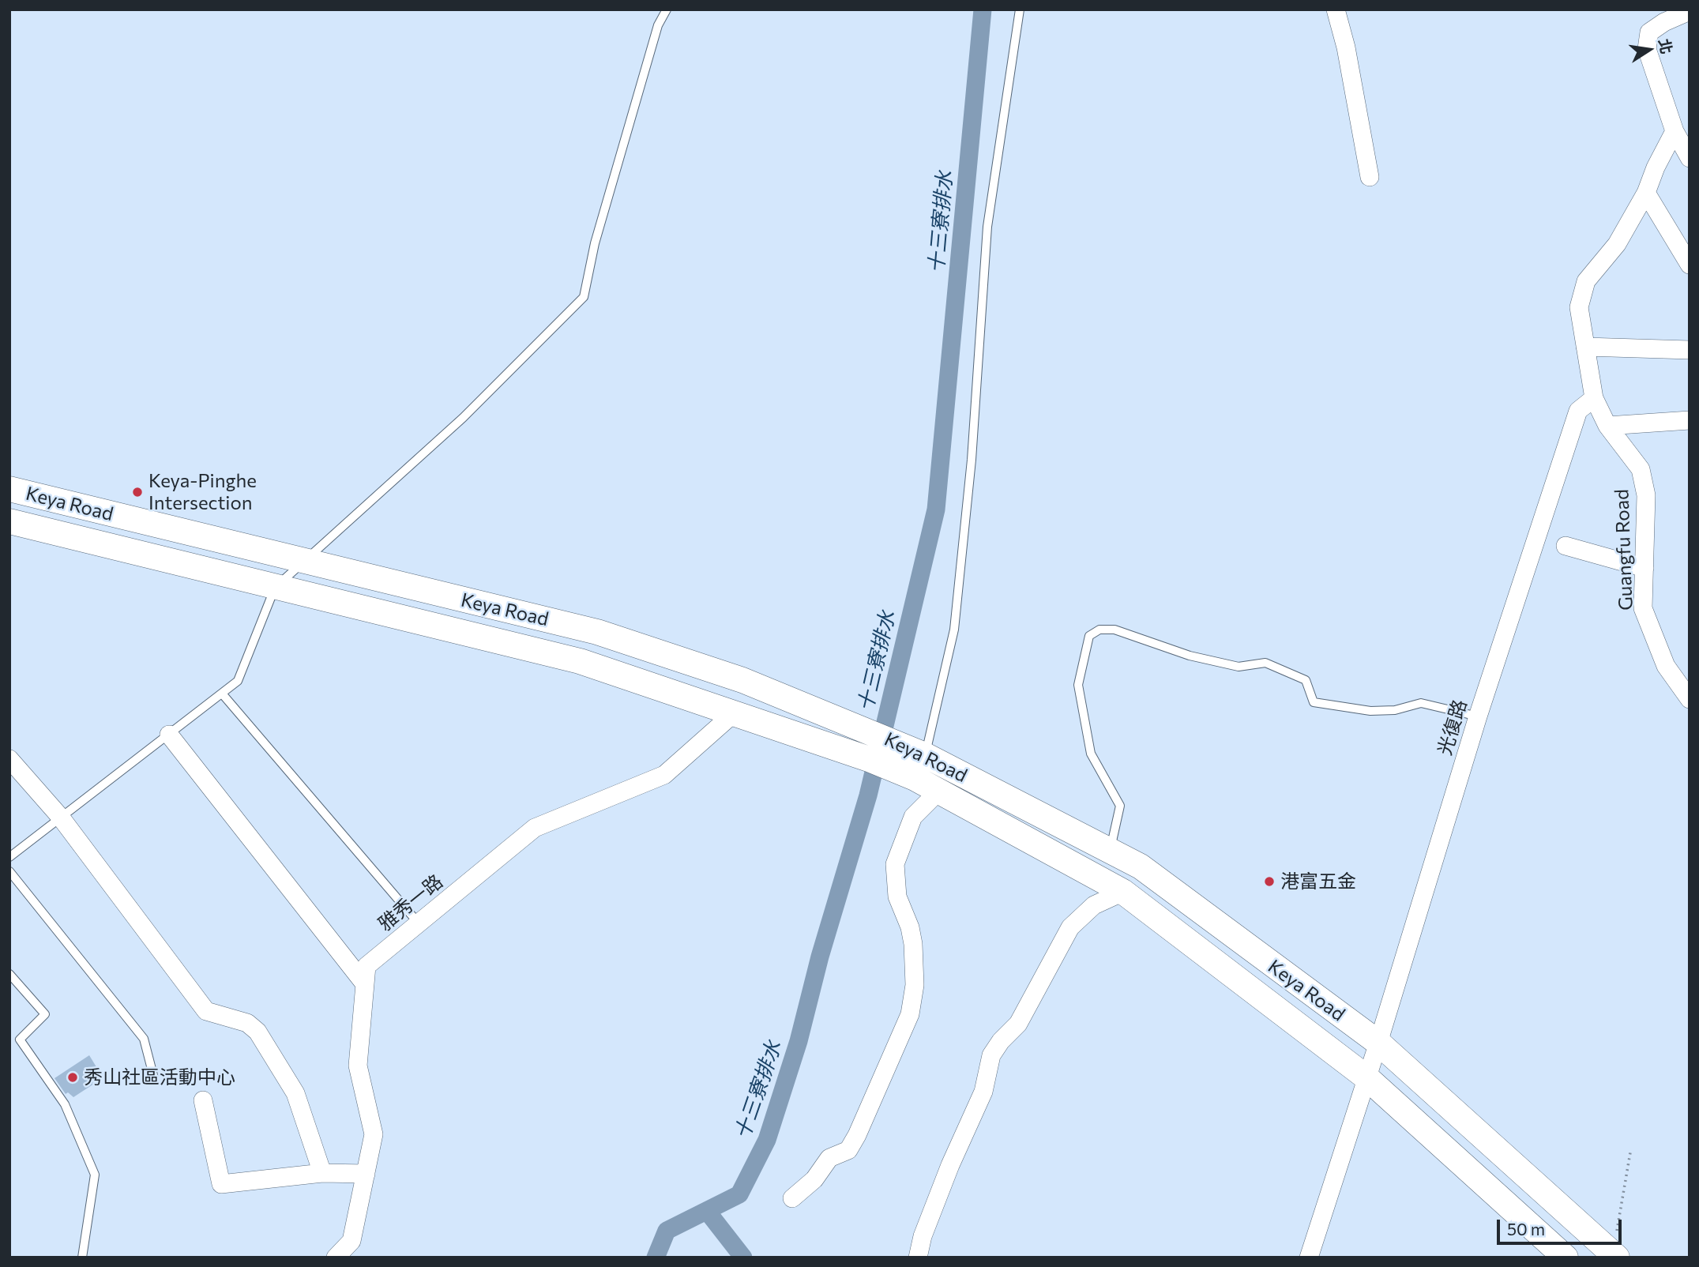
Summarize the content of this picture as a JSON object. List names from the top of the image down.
{
  "streets": {
    "street": [
      "Keya Road",
      "Guangfu Road",
      "光復路",
      "雅秀一路"
    ]
  },
  "crossings": [
    ["Keya Road", "光復路"],
    ["Keya Road", "雅秀一路"],
    ["Guangfu Road", "光復路"]
  ],
  "water": ["十三寮排水"],
  "places": ["Keya-Pinghe Intersection", "港富五金", "秀山社區活動中心"],
  "scale_bar": "50 m",
  "north": "right"
}
